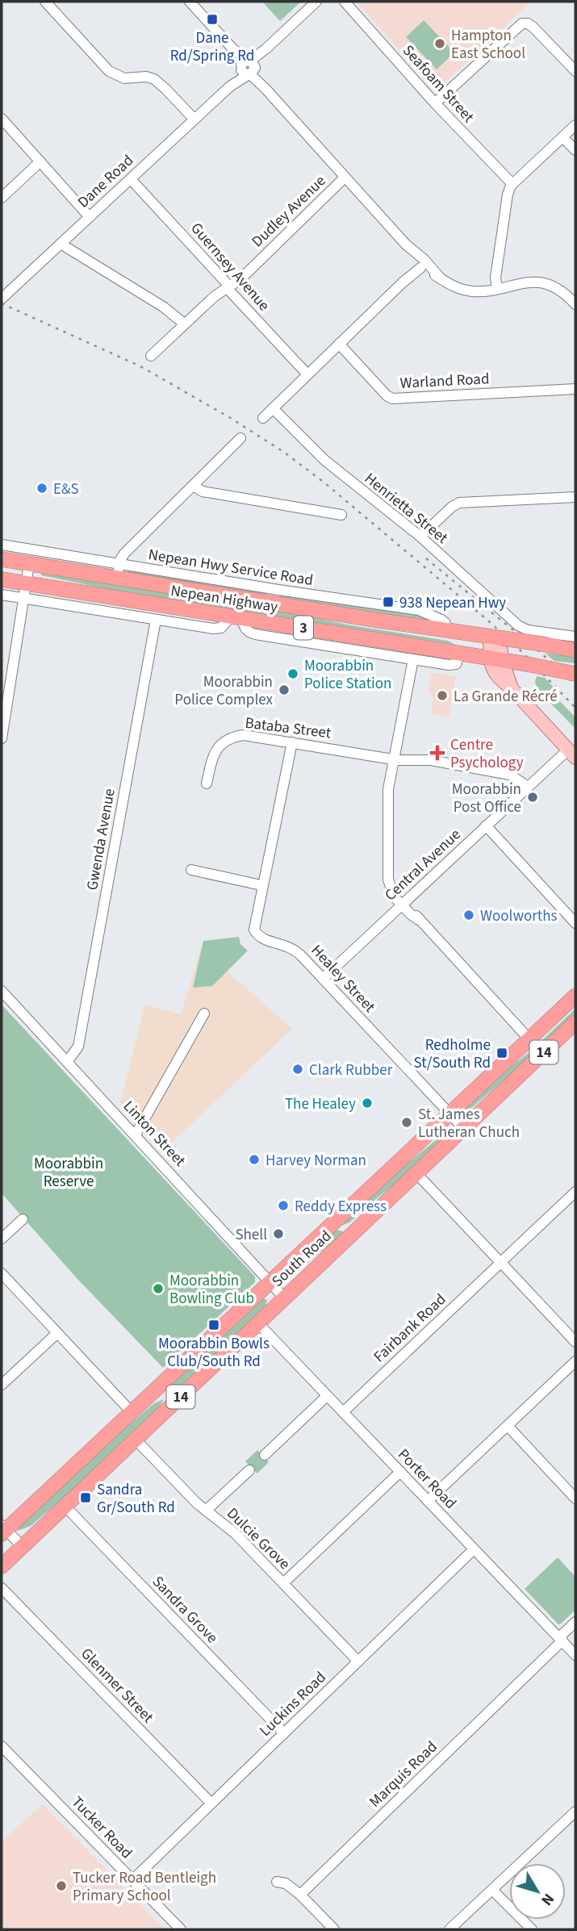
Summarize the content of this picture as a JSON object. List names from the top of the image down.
{
  "streets": {
    "highway": [
      "Nepean Highway",
      "3",
      "14",
      "South Road"
    ],
    "street": [
      "Seafoam Street",
      "Dane Road",
      "Dudley Avenue",
      "Guernsey Avenue",
      "Warland Road",
      "Henrietta Street",
      "Nepean Hwy Service Road",
      "Bataba Street",
      "Gwenda Avenue",
      "Central Avenue",
      "Healey Street",
      "Linton Street",
      "Fairbank Road",
      "Porter Road",
      "Dulcie Grove",
      "Sandra Grove",
      "Glenmer Street",
      "Luckins Road",
      "Marquis Road",
      "Tucker Road"
    ]
  },
  "crossings": [
    ["Dane Road", "Guernsey Avenue"],
    ["Dudley Avenue", "Guernsey Avenue"],
    ["Nepean Hwy Service Road", "Nepean Highway"],
    ["Bataba Street", "Central Avenue"],
    ["Bataba Street", "Healey Street"],
    ["Gwenda Avenue", "Linton Street"],
    ["Central Avenue", "Healey Street"],
    ["Healey Street", "South Road"],
    ["Linton Street", "South Road"],
    ["South Road", "Porter Road"],
    ["South Road", "Dulcie Grove"],
    ["South Road", "Sandra Grove"],
    ["Fairbank Road", "Porter Road"],
    ["Porter Road", "Luckins Road"],
    ["Porter Road", "Marquis Road"],
    ["Dulcie Grove", "Luckins Road"],
    ["Sandra Grove", "Luckins Road"],
    ["Glenmer Street", "Luckins Road"],
    ["Luckins Road", "Tucker Road"]
  ],
  "parks": ["Moorabbin Reserve"],
  "places": {
    "transit": [
      "Dane Rd/Spring Rd",
      "938 Nepean Hwy",
      "Redholme St/South Rd",
      "Moorabbin Bowls Club/South Rd",
      "Sandra Gr/South Rd"
    ],
    "other": [
      "Hampton East School",
      "E&S",
      "Moorabbin Police Station",
      "Moorabbin Police Complex",
      "La Grande Récré",
      "Moorabbin Post Office",
      "Woolworths",
      "Clark Rubber",
      "The Healey",
      "St. James Lutheran Chuch",
      "Harvey Norman",
      "Reddy Express",
      "Shell",
      "Moorabbin Bowling Club",
      "Tucker Road Bentleigh Primary School"
    ],
    "health": ["Centre Psychology"]
  },
  "north": "bottom right"
}
